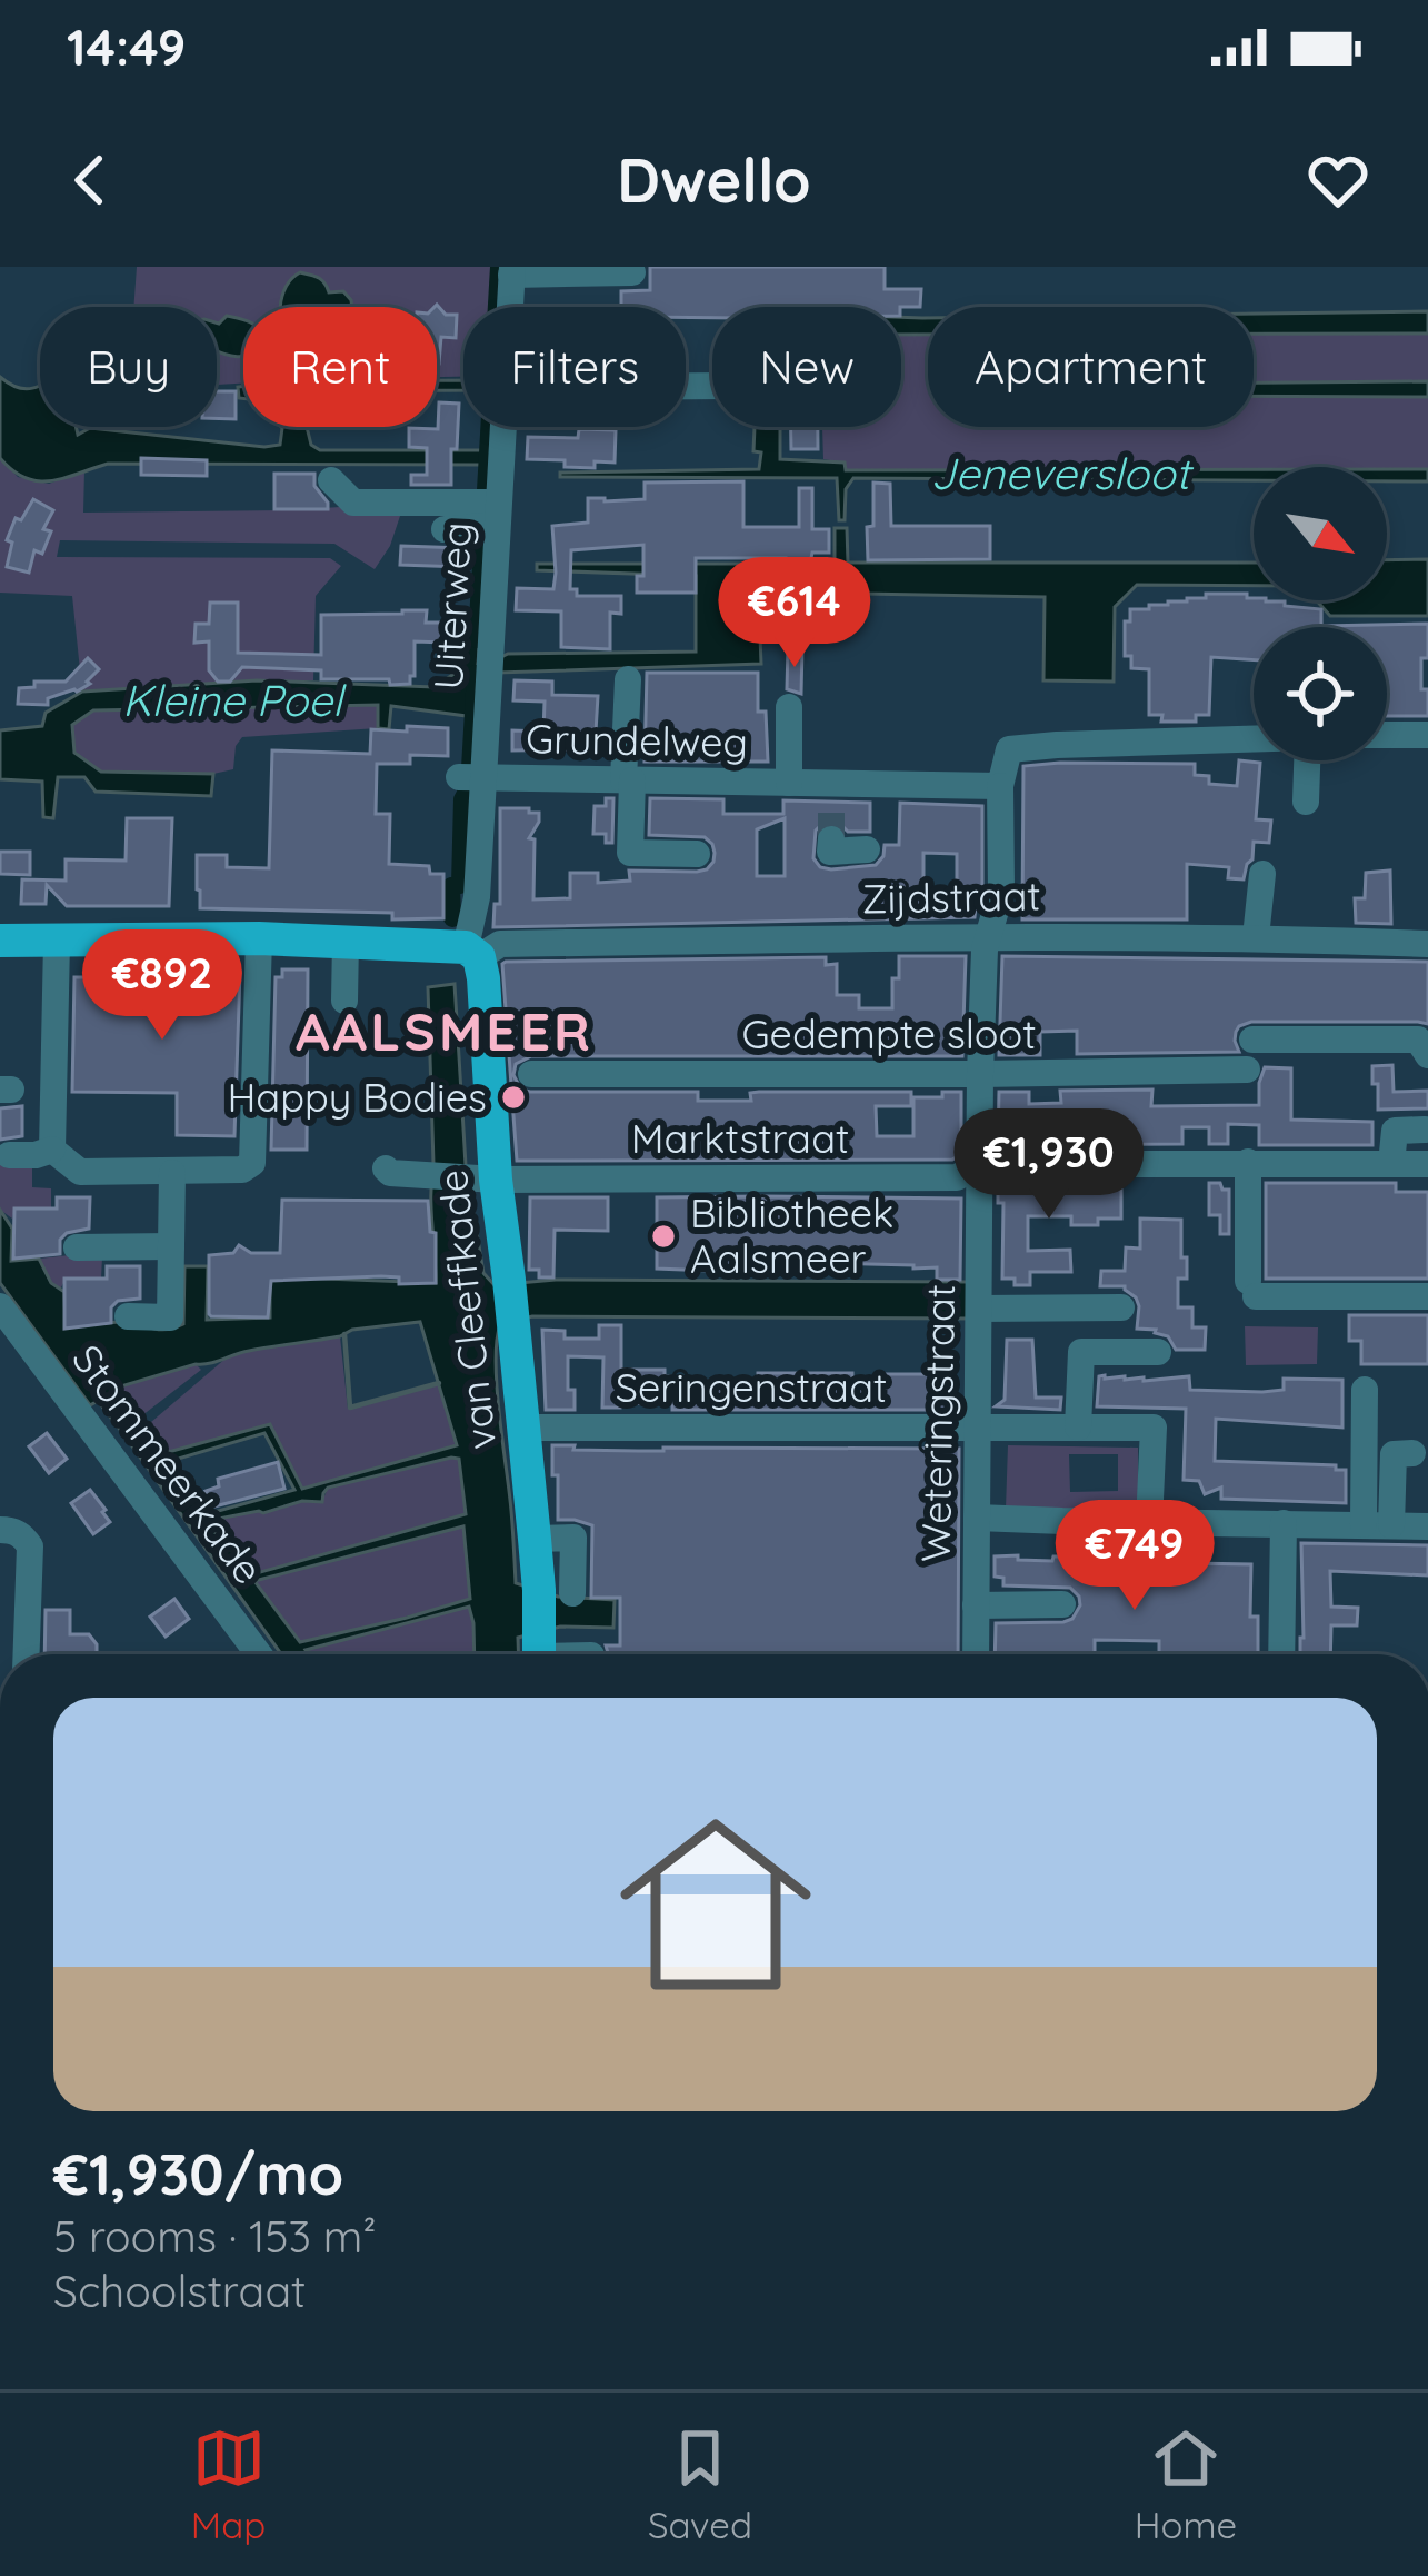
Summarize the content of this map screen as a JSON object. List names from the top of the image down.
{
  "streets": {
    "main road": ["van Cleeffkade"],
    "street": [
      "Uiterweg",
      "Grundelweg",
      "Zijdstraat",
      "Gedempte sloot",
      "Marktstraat",
      "Seringenstraat",
      "Weteringstraat",
      "Stommeerkade"
    ]
  },
  "crossings": [
    ["Uiterweg", "Grundelweg"],
    ["Uiterweg", "Zijdstraat"],
    ["Uiterweg", "van Cleeffkade"],
    ["Grundelweg", "Weteringstraat"],
    ["Zijdstraat", "van Cleeffkade"],
    ["Zijdstraat", "Weteringstraat"],
    ["Gedempte sloot", "van Cleeffkade"],
    ["Gedempte sloot", "Weteringstraat"],
    ["Marktstraat", "van Cleeffkade"],
    ["Marktstraat", "Weteringstraat"],
    ["van Cleeffkade", "Seringenstraat"],
    ["Seringenstraat", "Weteringstraat"]
  ],
  "districts": ["AALSMEER"],
  "water": ["Jeneversloot", "Kleine Poel"],
  "places": ["Happy Bodies", "Bibliotheek Aalsmeer"],
  "north": "bottom right",
  "page": {
    "status": "14:49",
    "header": "Dwello",
    "chip": [
      "Buy",
      "Rent",
      "Filters",
      "New",
      "Apartment"
    ],
    "price": [
      "€614",
      "€892",
      "€1,930",
      "€749"
    ],
    "list": [
      {
        "name": "€1,930/mo",
        "note": "5 rooms · 153 m² · Schoolstraat"
      }
    ],
    "tabs": ["Map", "Saved", "Home"]
  }
}
